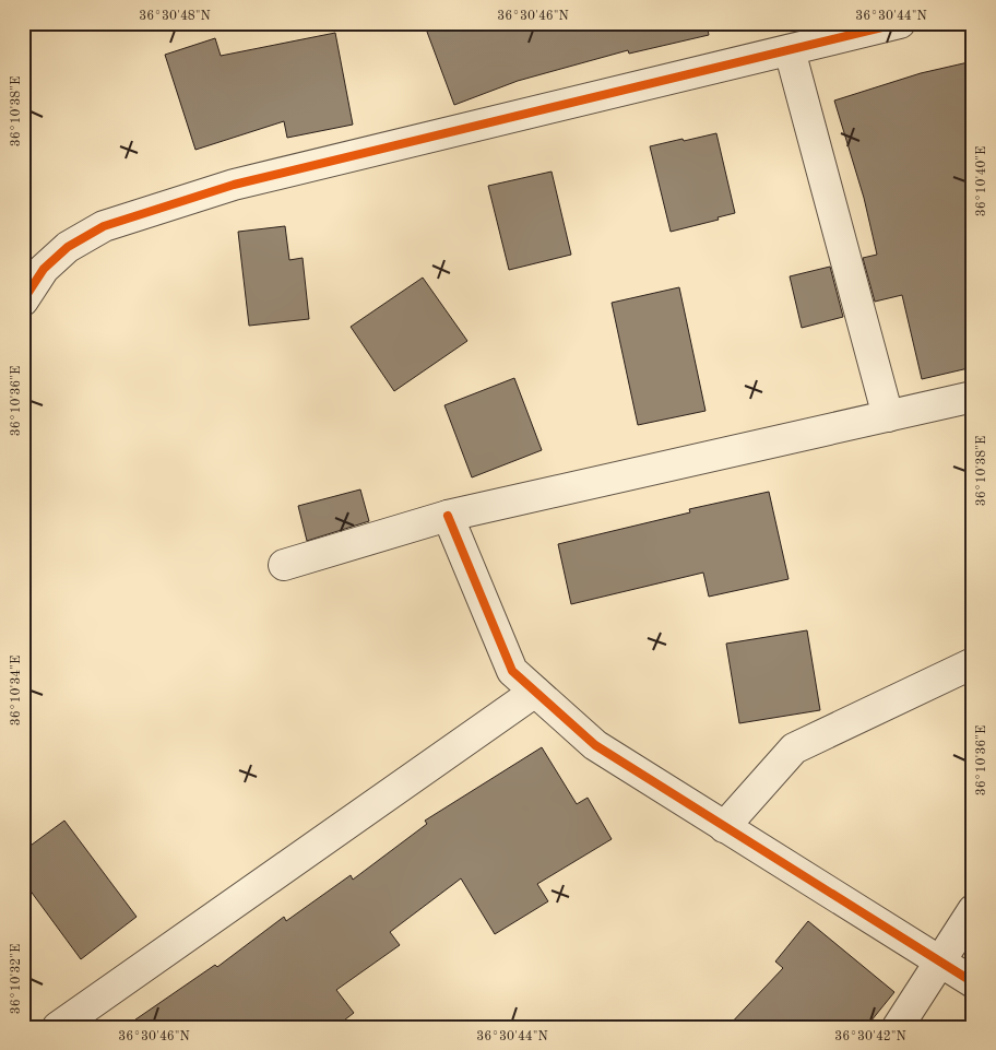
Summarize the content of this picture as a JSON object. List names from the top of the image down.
{
  "coordinates": [
    "36°30'48\"N",
    "36°30'46\"N",
    "36°30'44\"N",
    "36°10'38\"E",
    "36°10'40\"E",
    "36°10'36\"E",
    "36°10'34\"E",
    "36°10'32\"E",
    "36°30'42\"N"
  ]
}
